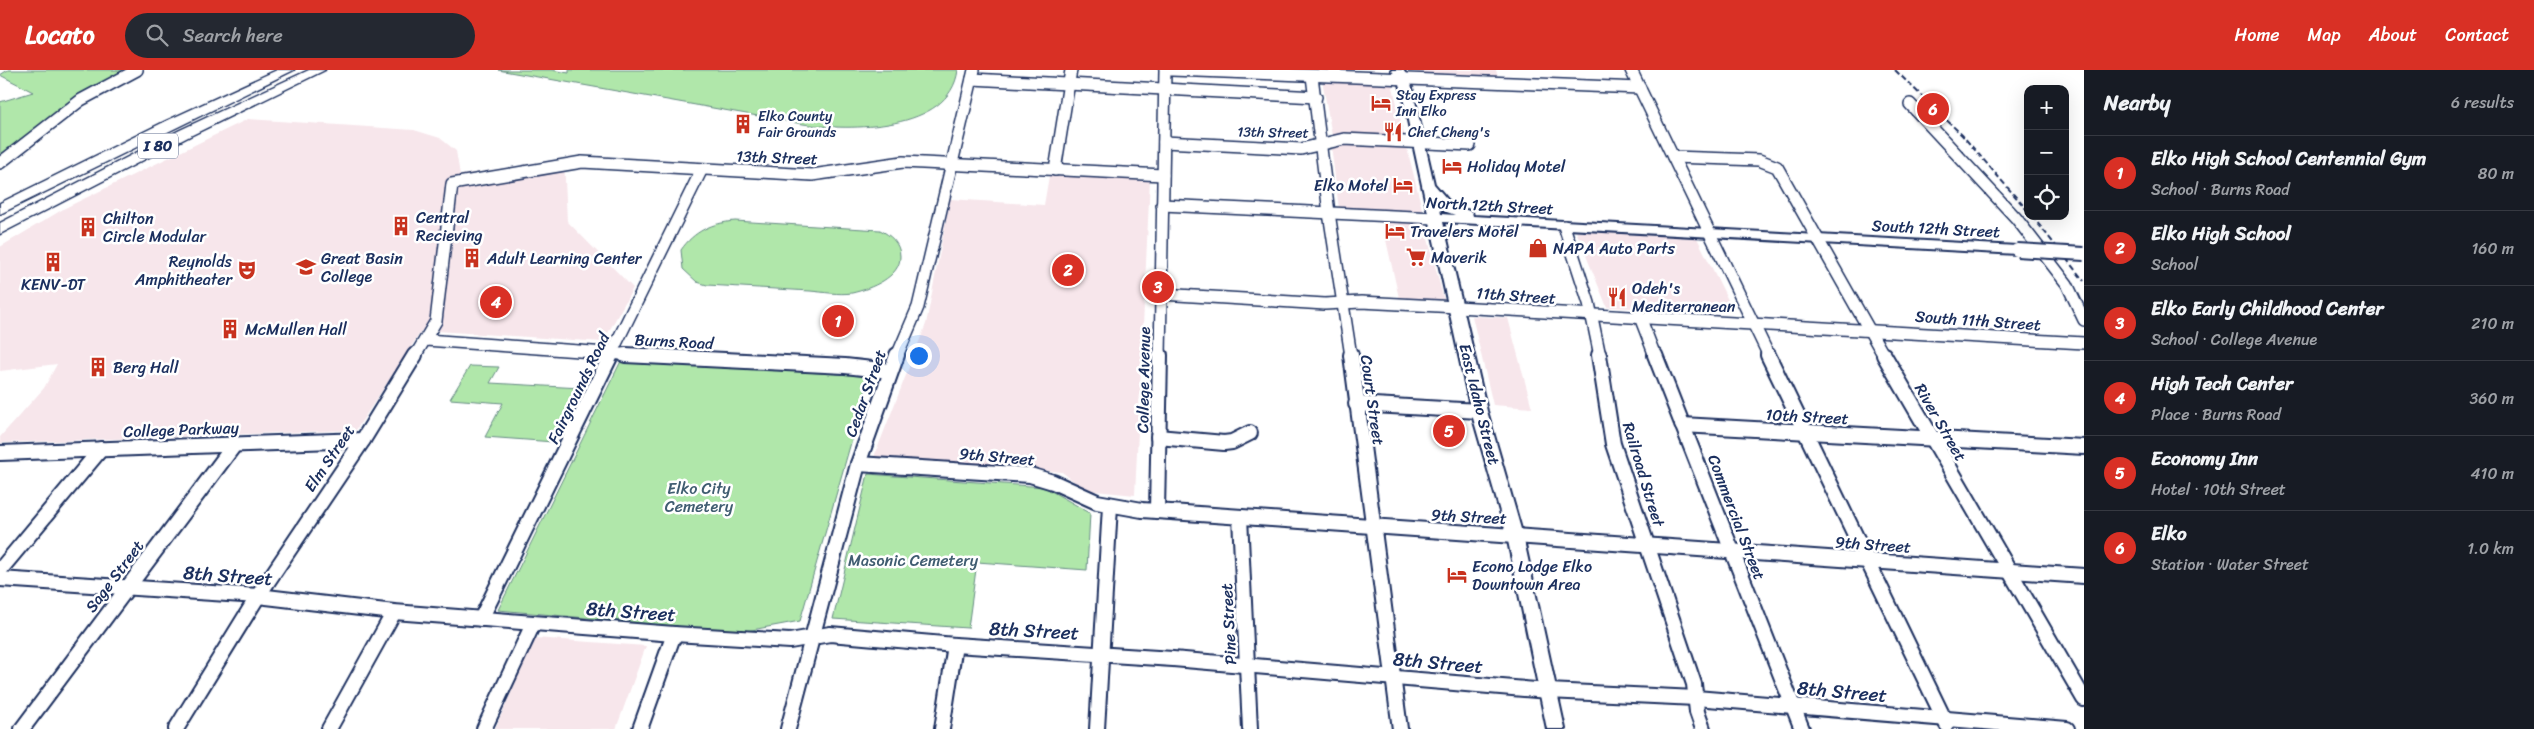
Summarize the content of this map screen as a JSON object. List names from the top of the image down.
{
  "streets": {
    "highway": ["I 80"],
    "main road": ["North 12th Street", "South 12th Street", "East Idaho Street"],
    "street": [
      "13th Street",
      "11th Street",
      "South 11th Street",
      "Burns Road",
      "College Avenue",
      "Fairgrounds Road",
      "Cedar Street",
      "Court Street",
      "10th Street",
      "River Street",
      "College Parkway",
      "9th Street",
      "Elm Street",
      "Railroad Street",
      "Commercial Street",
      "8th Street",
      "Sage Street",
      "Pine Street"
    ]
  },
  "crossings": [
    ["13th Street", "College Avenue"],
    ["13th Street", "Fairgrounds Road"],
    ["13th Street", "Cedar Street"],
    ["13th Street", "Court Street"],
    ["13th Street", "East Idaho Street"],
    ["13th Street", "Elm Street"],
    ["North 12th Street", "South 12th Street"],
    ["North 12th Street", "College Avenue"],
    ["North 12th Street", "Court Street"],
    ["North 12th Street", "East Idaho Street"],
    ["North 12th Street", "River Street"],
    ["North 12th Street", "Railroad Street"],
    ["South 12th Street", "River Street"],
    ["11th Street", "South 11th Street"],
    ["11th Street", "College Avenue"],
    ["11th Street", "Court Street"],
    ["11th Street", "East Idaho Street"],
    ["11th Street", "River Street"],
    ["11th Street", "Railroad Street"],
    ["11th Street", "Commercial Street"],
    ["South 11th Street", "River Street"],
    ["Burns Road", "Fairgrounds Road"],
    ["Burns Road", "Cedar Street"],
    ["Burns Road", "Elm Street"],
    ["College Avenue", "9th Street"],
    ["Fairgrounds Road", "8th Street"],
    ["Cedar Street", "9th Street"],
    ["Cedar Street", "8th Street"],
    ["Court Street", "9th Street"],
    ["Court Street", "8th Street"],
    ["East Idaho Street", "9th Street"],
    ["East Idaho Street", "8th Street"],
    ["10th Street", "River Street"],
    ["10th Street", "Commercial Street"],
    ["River Street", "9th Street"],
    ["College Parkway", "Elm Street"],
    ["College Parkway", "Sage Street"],
    ["9th Street", "Railroad Street"],
    ["9th Street", "Commercial Street"],
    ["9th Street", "Pine Street"],
    ["Elm Street", "8th Street"],
    ["Railroad Street", "8th Street"],
    ["Commercial Street", "8th Street"],
    ["8th Street", "Sage Street"],
    ["8th Street", "Pine Street"]
  ],
  "parks": ["Elko City Cemetery", "Masonic Cemetery"],
  "places": {
    "hotel": [
      "Stay Express Inn Elko",
      "Holiday Motel",
      "Elko Motel",
      "Travelers Motel",
      "Econo Lodge Elko Downtown Area"
    ],
    "building": [
      "Elko County Fair Grounds",
      "Central Recieving",
      "Chilton Circle Modular",
      "Adult Learning Center",
      "KENV-DT",
      "McMullen Hall",
      "Berg Hall"
    ],
    "restaurant": ["Chef Cheng's", "Odeh's Mediterranean"],
    "shop": ["NAPA Auto Parts"],
    "supermarket": ["Maverik"],
    "school or university": ["Great Basin College"],
    "theatre": ["Reynolds Amphitheater"]
  },
  "page": {
    "header": "Locato",
    "search": "Search here",
    "nav": [
      "Home",
      "Map",
      "About",
      "Contact"
    ],
    "heading": ["Nearby", "6 results"],
    "map_buttons": ["+", "−"],
    "pins": [
      "6",
      "2",
      "3",
      "4",
      "1",
      "5"
    ],
    "list": [
      {
        "mark": "1",
        "name": "Elko High School Centennial Gym",
        "note": "School · Burns Road",
        "value": "80 m"
      },
      {
        "mark": "2",
        "name": "Elko High School",
        "note": "School",
        "value": "160 m"
      },
      {
        "mark": "3",
        "name": "Elko Early Childhood Center",
        "note": "School · College Avenue",
        "value": "210 m"
      },
      {
        "mark": "4",
        "name": "High Tech Center",
        "note": "Place · Burns Road",
        "value": "360 m"
      },
      {
        "mark": "5",
        "name": "Economy Inn",
        "note": "Hotel · 10th Street",
        "value": "410 m"
      },
      {
        "mark": "6",
        "name": "Elko",
        "note": "Station · Water Street",
        "value": "1.0 km"
      }
    ]
  }
}
